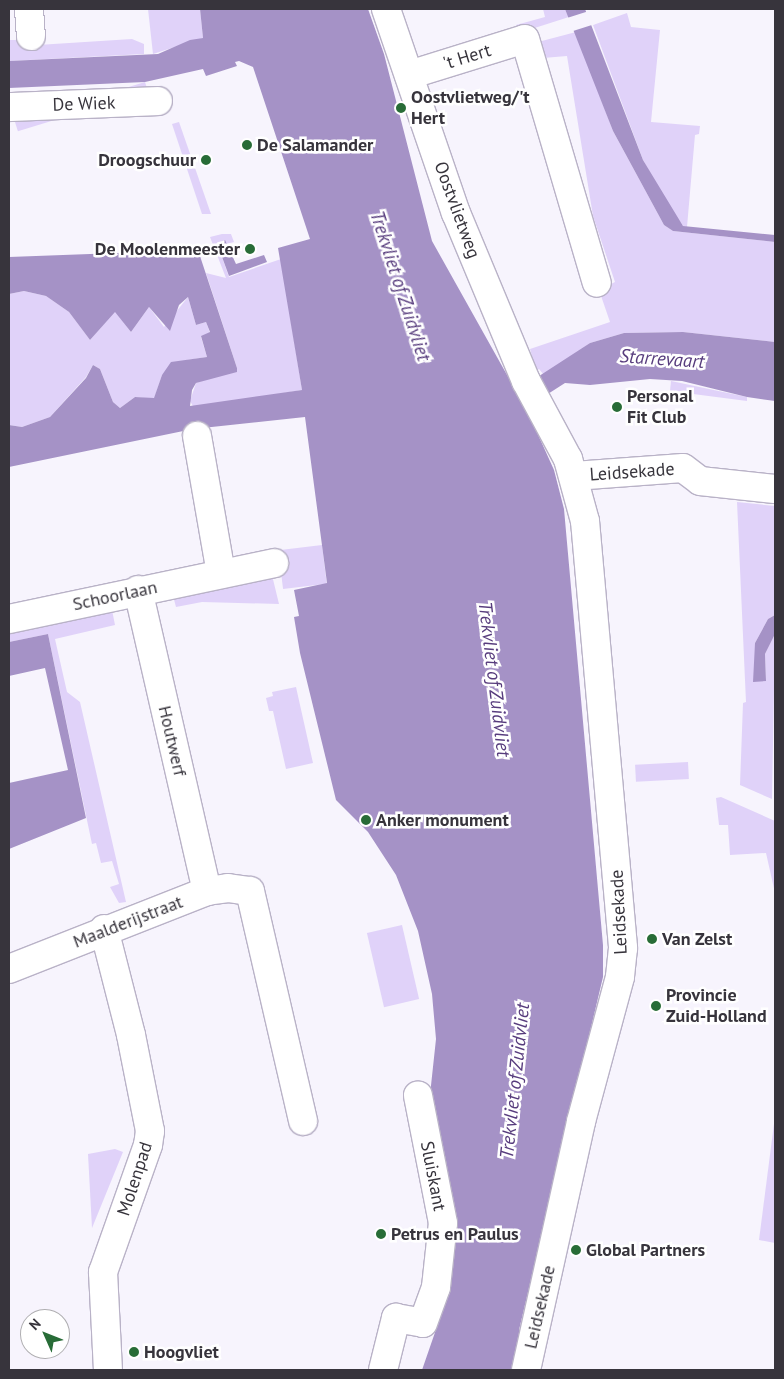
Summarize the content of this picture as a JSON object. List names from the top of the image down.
{
  "streets": {
    "street": [
      "'t Hert",
      "De Wiek",
      "Oostvlietweg",
      "Leidsekade",
      "Schoorlaan",
      "Houtwerf",
      "Maalderijstraat",
      "Sluiskant",
      "Molenpad"
    ]
  },
  "crossings": [
    ["'t Hert", "Oostvlietweg"],
    ["Oostvlietweg", "Leidsekade"],
    ["Schoorlaan", "Houtwerf"],
    ["Houtwerf", "Maalderijstraat"],
    ["Maalderijstraat", "Molenpad"]
  ],
  "water": ["Trekvliet of Zuidvliet", "Starrevaart"],
  "places": [
    "Oostvlietweg/'t Hert",
    "De Salamander",
    "Droogschuur",
    "De Moolenmeester",
    "Personal Fit Club",
    "Anker monument",
    "Van Zelst",
    "Provincie Zuid-Holland",
    "Petrus en Paulus",
    "Global Partners",
    "Hoogvliet"
  ],
  "north": "top left"
}
